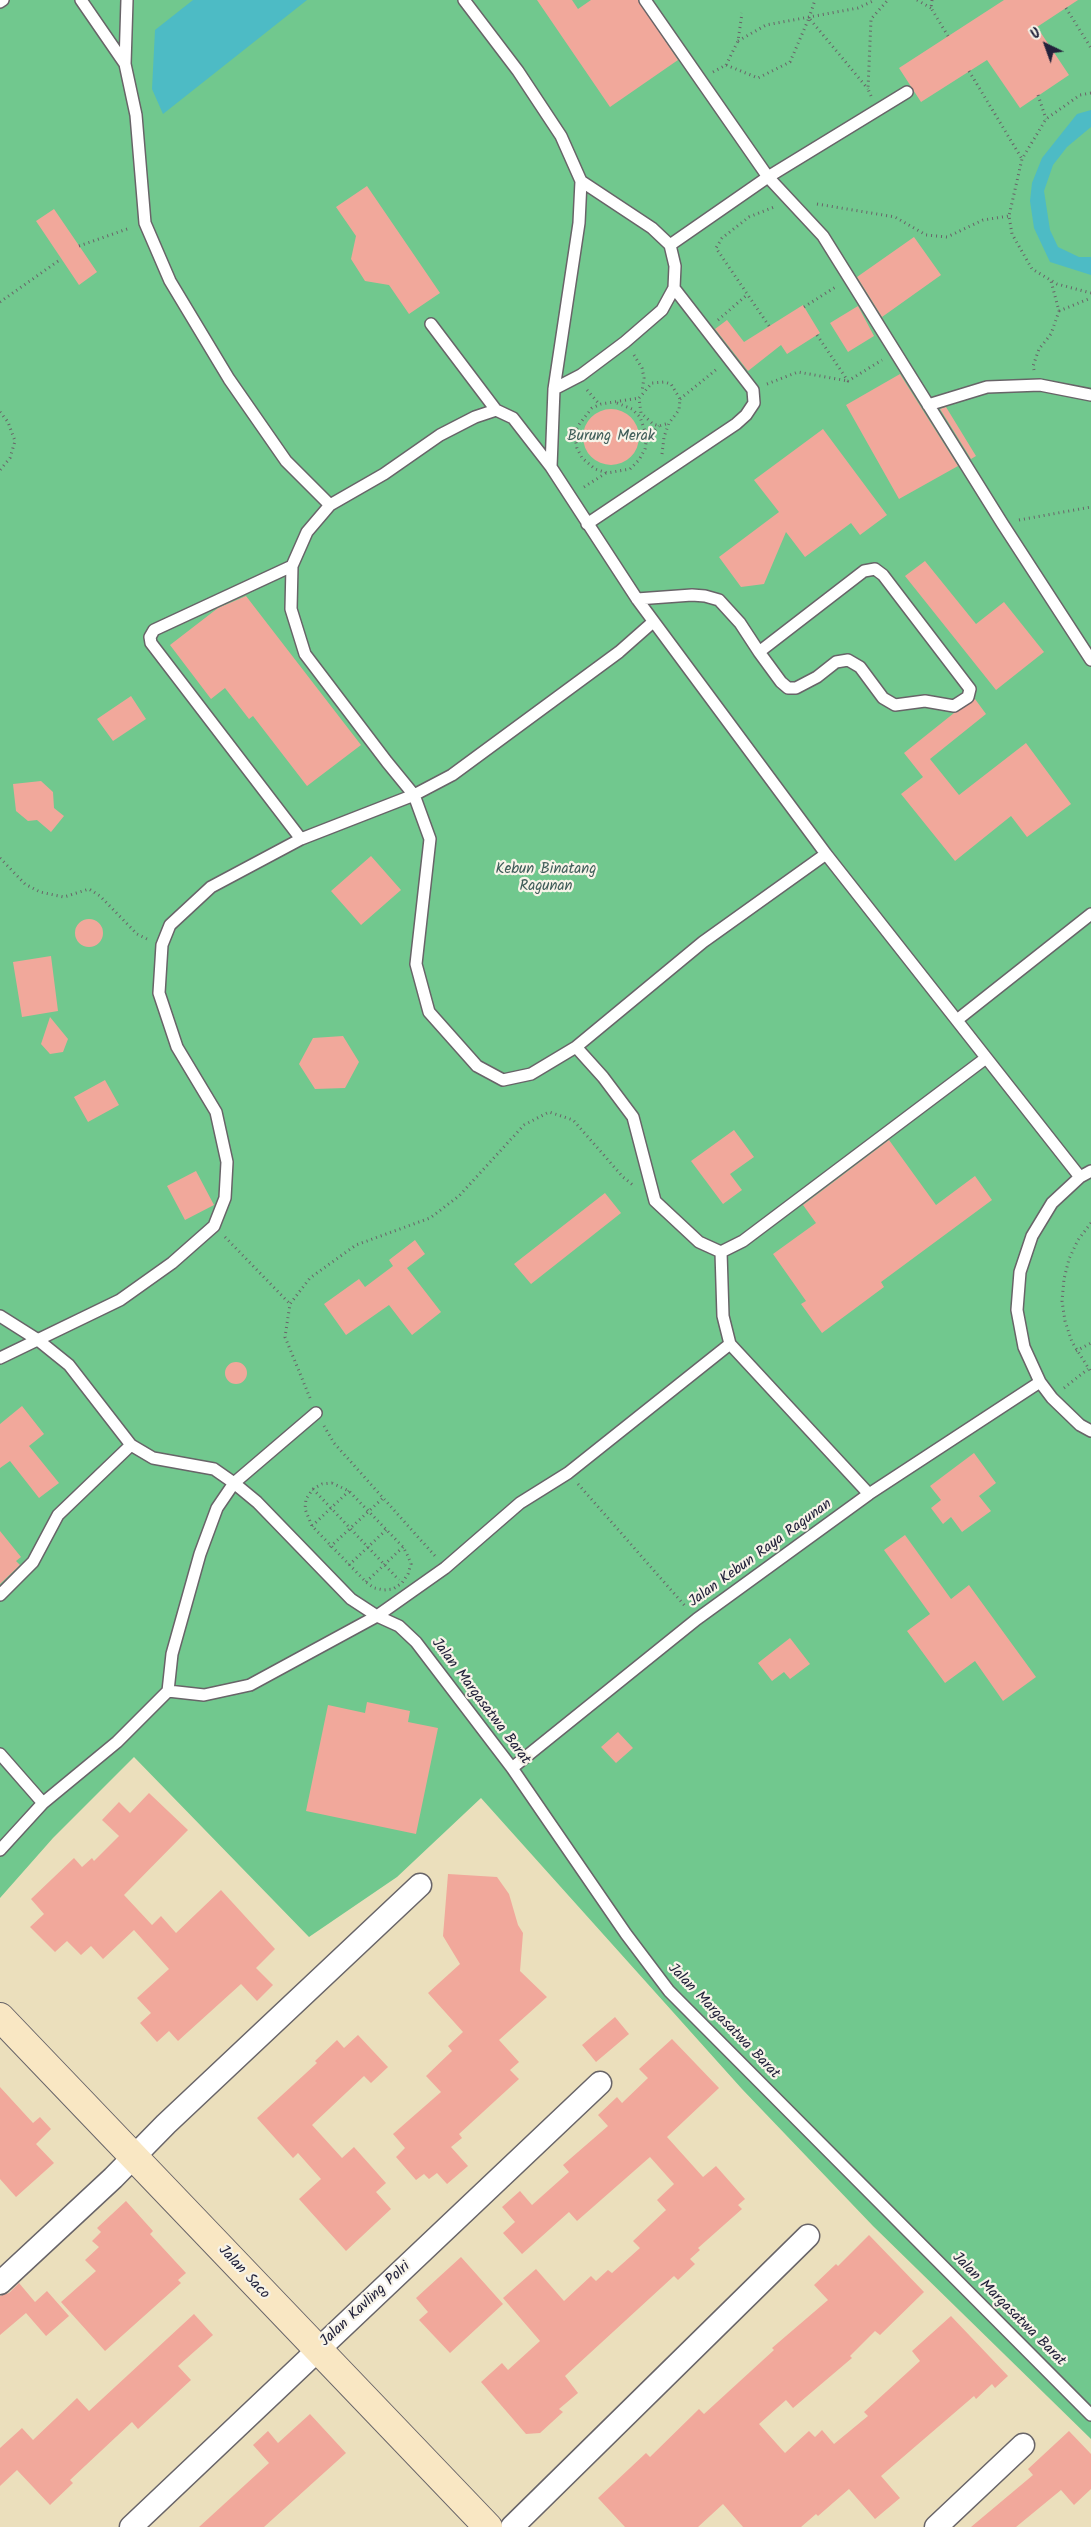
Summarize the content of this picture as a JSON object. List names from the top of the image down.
{
  "streets": {
    "main road": ["Jalan Saco"],
    "street": ["Jalan Kavling Polri"],
    "lane": ["Jalan Kebun Raya Ragunan", "Jalan Margasatwa Barat"]
  },
  "crossings": [
    ["Jalan Kebun Raya Ragunan", "Jalan Margasatwa Barat"],
    ["Jalan Saco", "Jalan Kavling Polri"]
  ],
  "parks": ["Burung Merak", "Kebun Binatang Ragunan"],
  "north": "top left"
}
